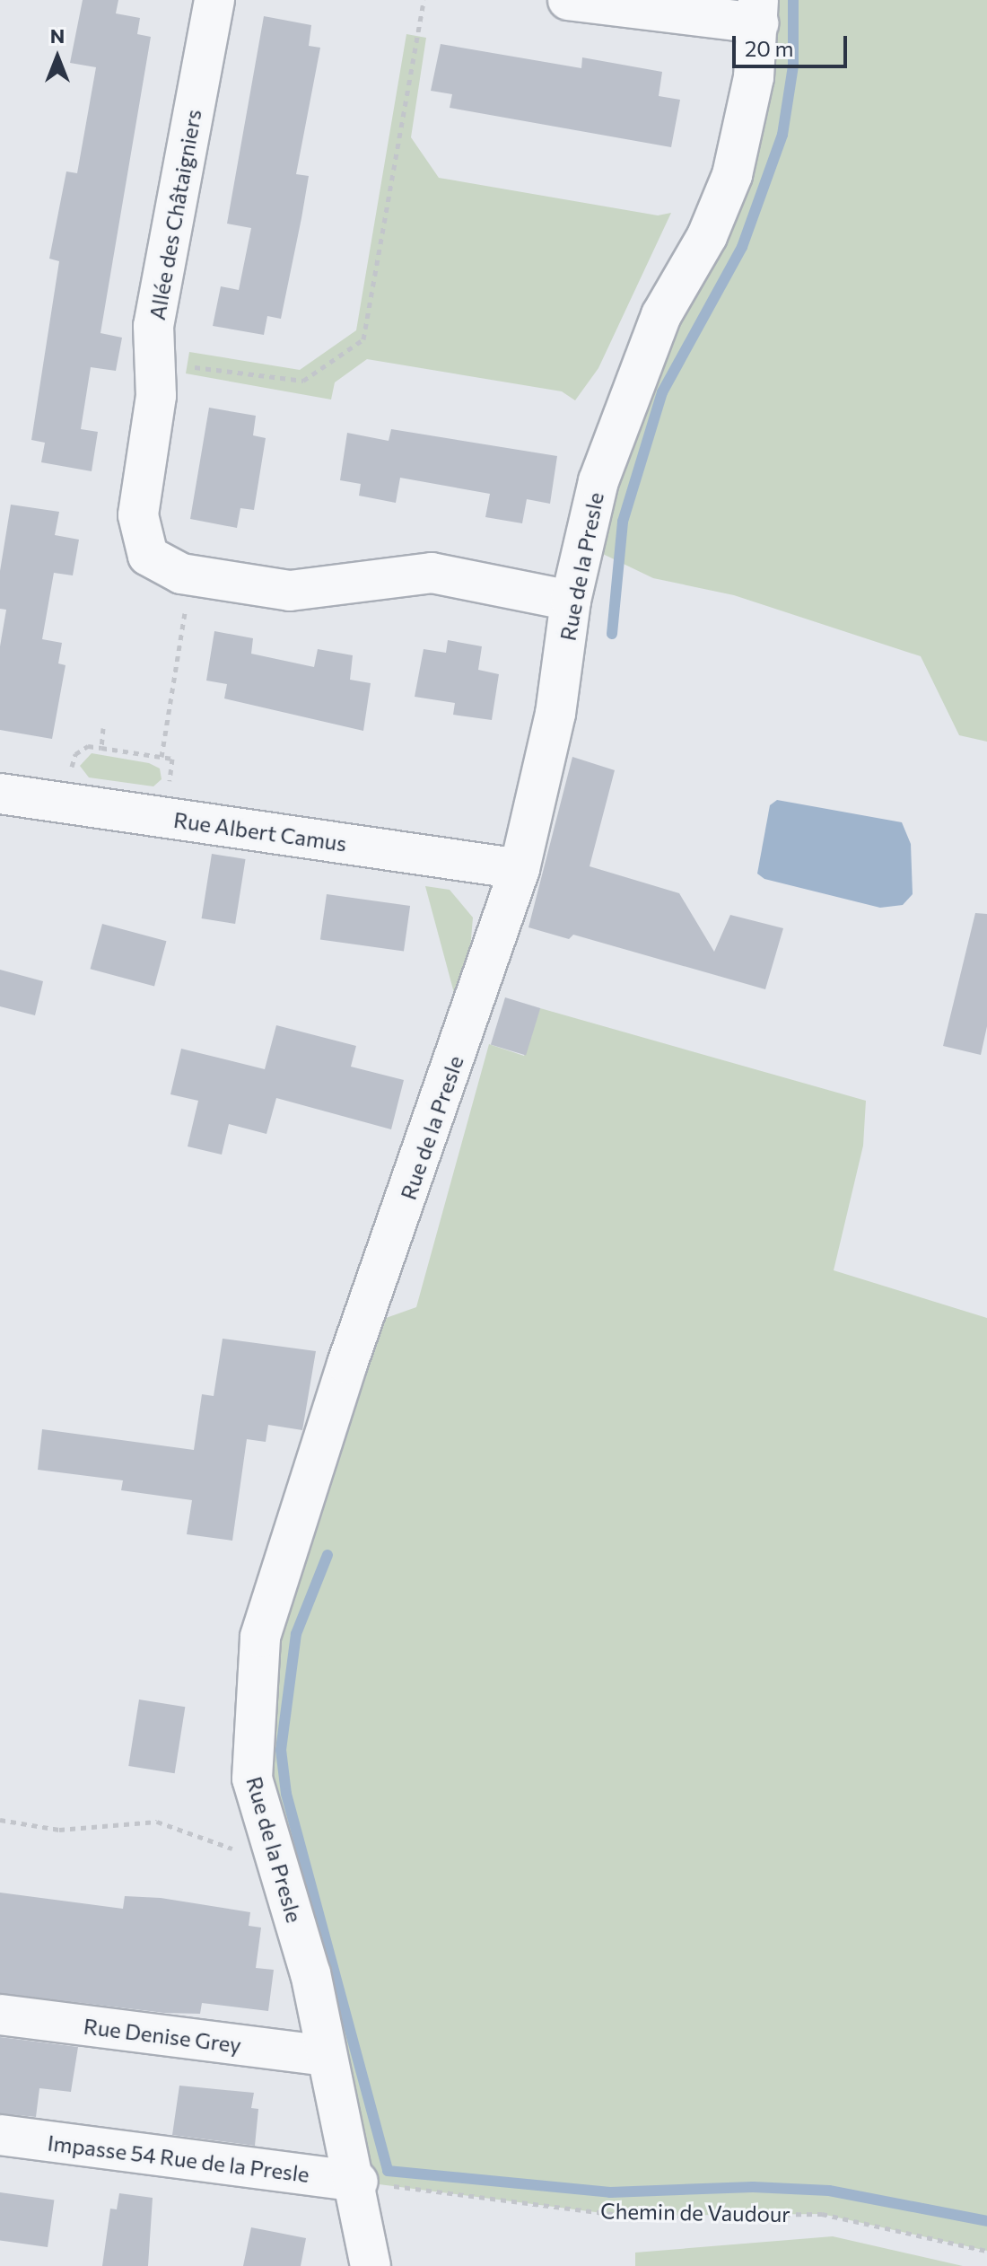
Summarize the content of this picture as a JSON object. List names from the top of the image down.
{
  "streets": {
    "street": [
      "Allée des Châtaigniers",
      "Rue de la Presle",
      "Rue Albert Camus",
      "Rue Denise Grey",
      "Impasse 54 Rue de la Presle"
    ],
    "path": ["Chemin de Vaudour"]
  },
  "crossings": [
    ["Allée des Châtaigniers", "Rue de la Presle"],
    ["Rue de la Presle", "Rue Albert Camus"],
    ["Rue de la Presle", "Rue Denise Grey"],
    ["Rue de la Presle", "Impasse 54 Rue de la Presle"],
    ["Rue de la Presle", "Chemin de Vaudour"],
    ["Impasse 54 Rue de la Presle", "Chemin de Vaudour"]
  ],
  "scale_bar": "20 m",
  "north": "top"
}
